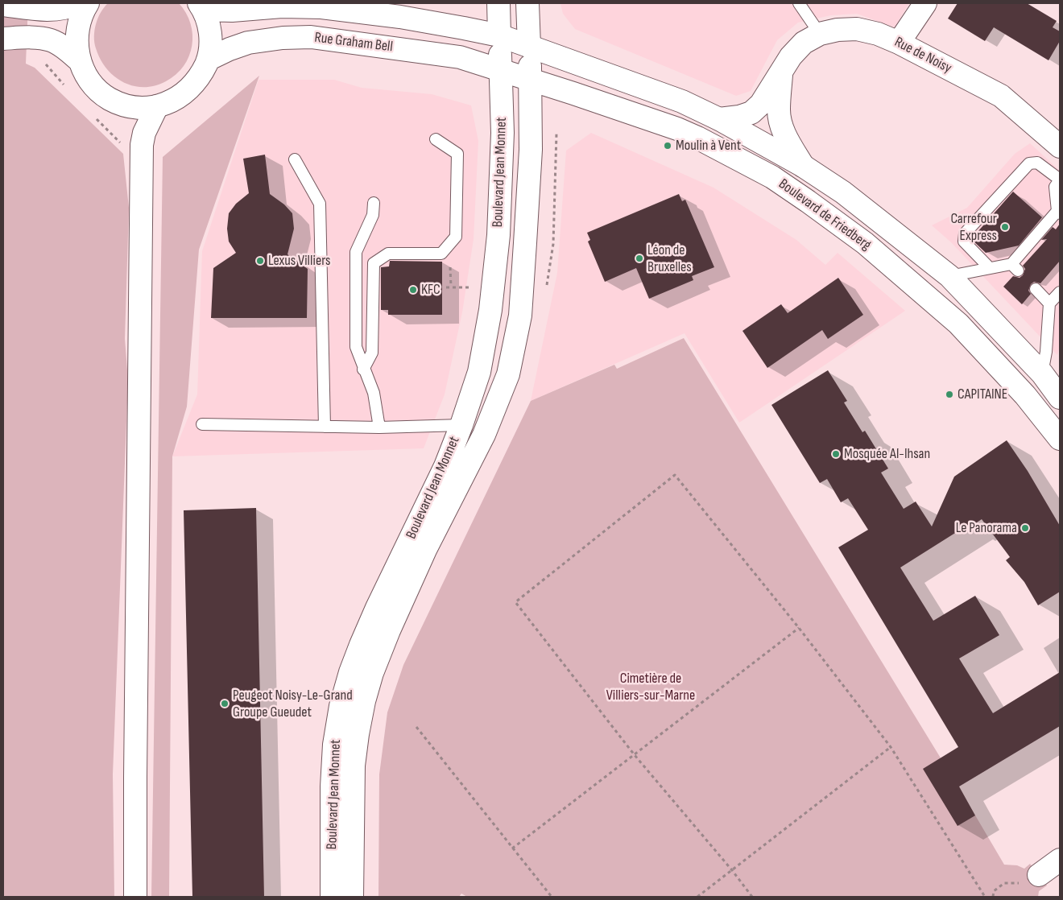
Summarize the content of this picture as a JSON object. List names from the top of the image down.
{
  "streets": {
    "main road": [
      "Rue Graham Bell",
      "Rue de Noisy",
      "Boulevard Jean Monnet",
      "Boulevard de Friedberg"
    ]
  },
  "crossings": [
    ["Rue Graham Bell", "Boulevard Jean Monnet"],
    ["Rue Graham Bell", "Boulevard de Friedberg"],
    ["Rue de Noisy", "Boulevard de Friedberg"],
    ["Boulevard Jean Monnet", "Boulevard de Friedberg"]
  ],
  "parks": ["Cimetière de Villiers-sur-Marne"],
  "places": [
    "Moulin à Vent",
    "Carrefour Express",
    "Léon de Bruxelles",
    "Lexus Villiers",
    "KFC",
    "CAPITAINE",
    "Mosquée Al-Ihsan",
    "Le Panorama",
    "Peugeot Noisy-Le-Grand Groupe Gueudet"
  ]
}
